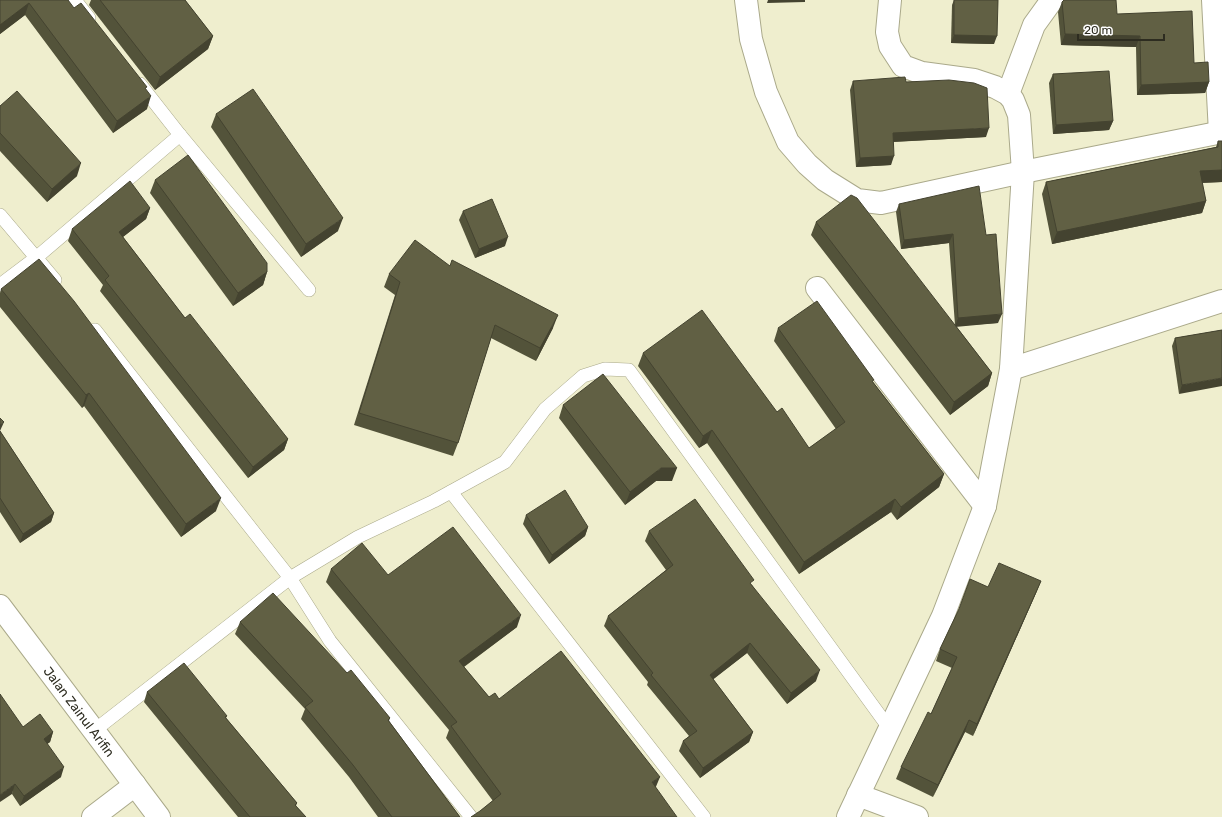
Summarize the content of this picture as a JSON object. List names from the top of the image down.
{
  "streets": {
    "street": ["Jalan Zainul Arifin"]
  },
  "scale_bar": "20 m"
}
